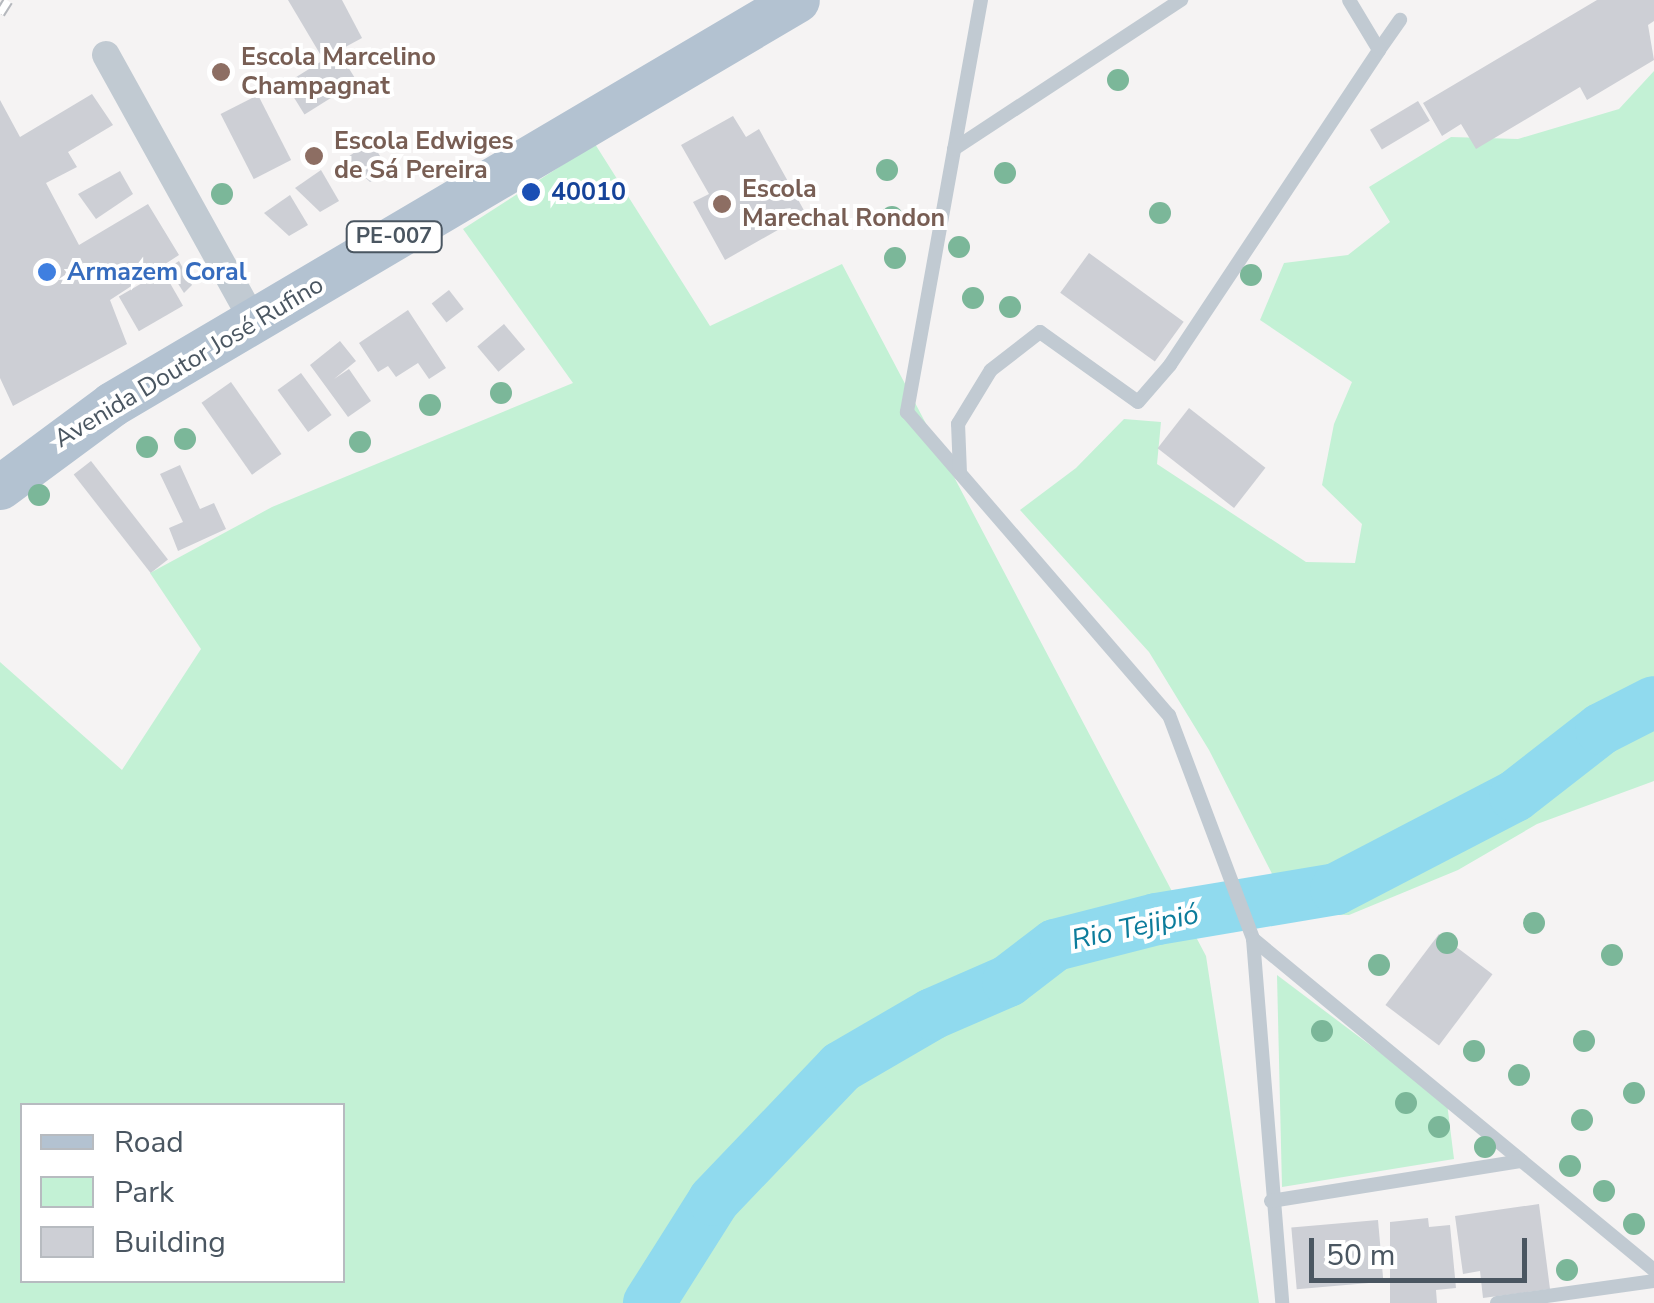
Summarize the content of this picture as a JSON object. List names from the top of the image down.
{
  "streets": {
    "main road": ["PE-007", "Avenida Doutor José Rufino"]
  },
  "water": ["Rio Tejipió"],
  "places": [
    "Escola Marcelino Champagnat",
    "Escola Edwiges de Sá Pereira",
    "40010",
    "Escola Marechal Rondon",
    "Armazem Coral"
  ],
  "legend": ["Road", "Park", "Building"],
  "scale_bar": "50 m"
}
